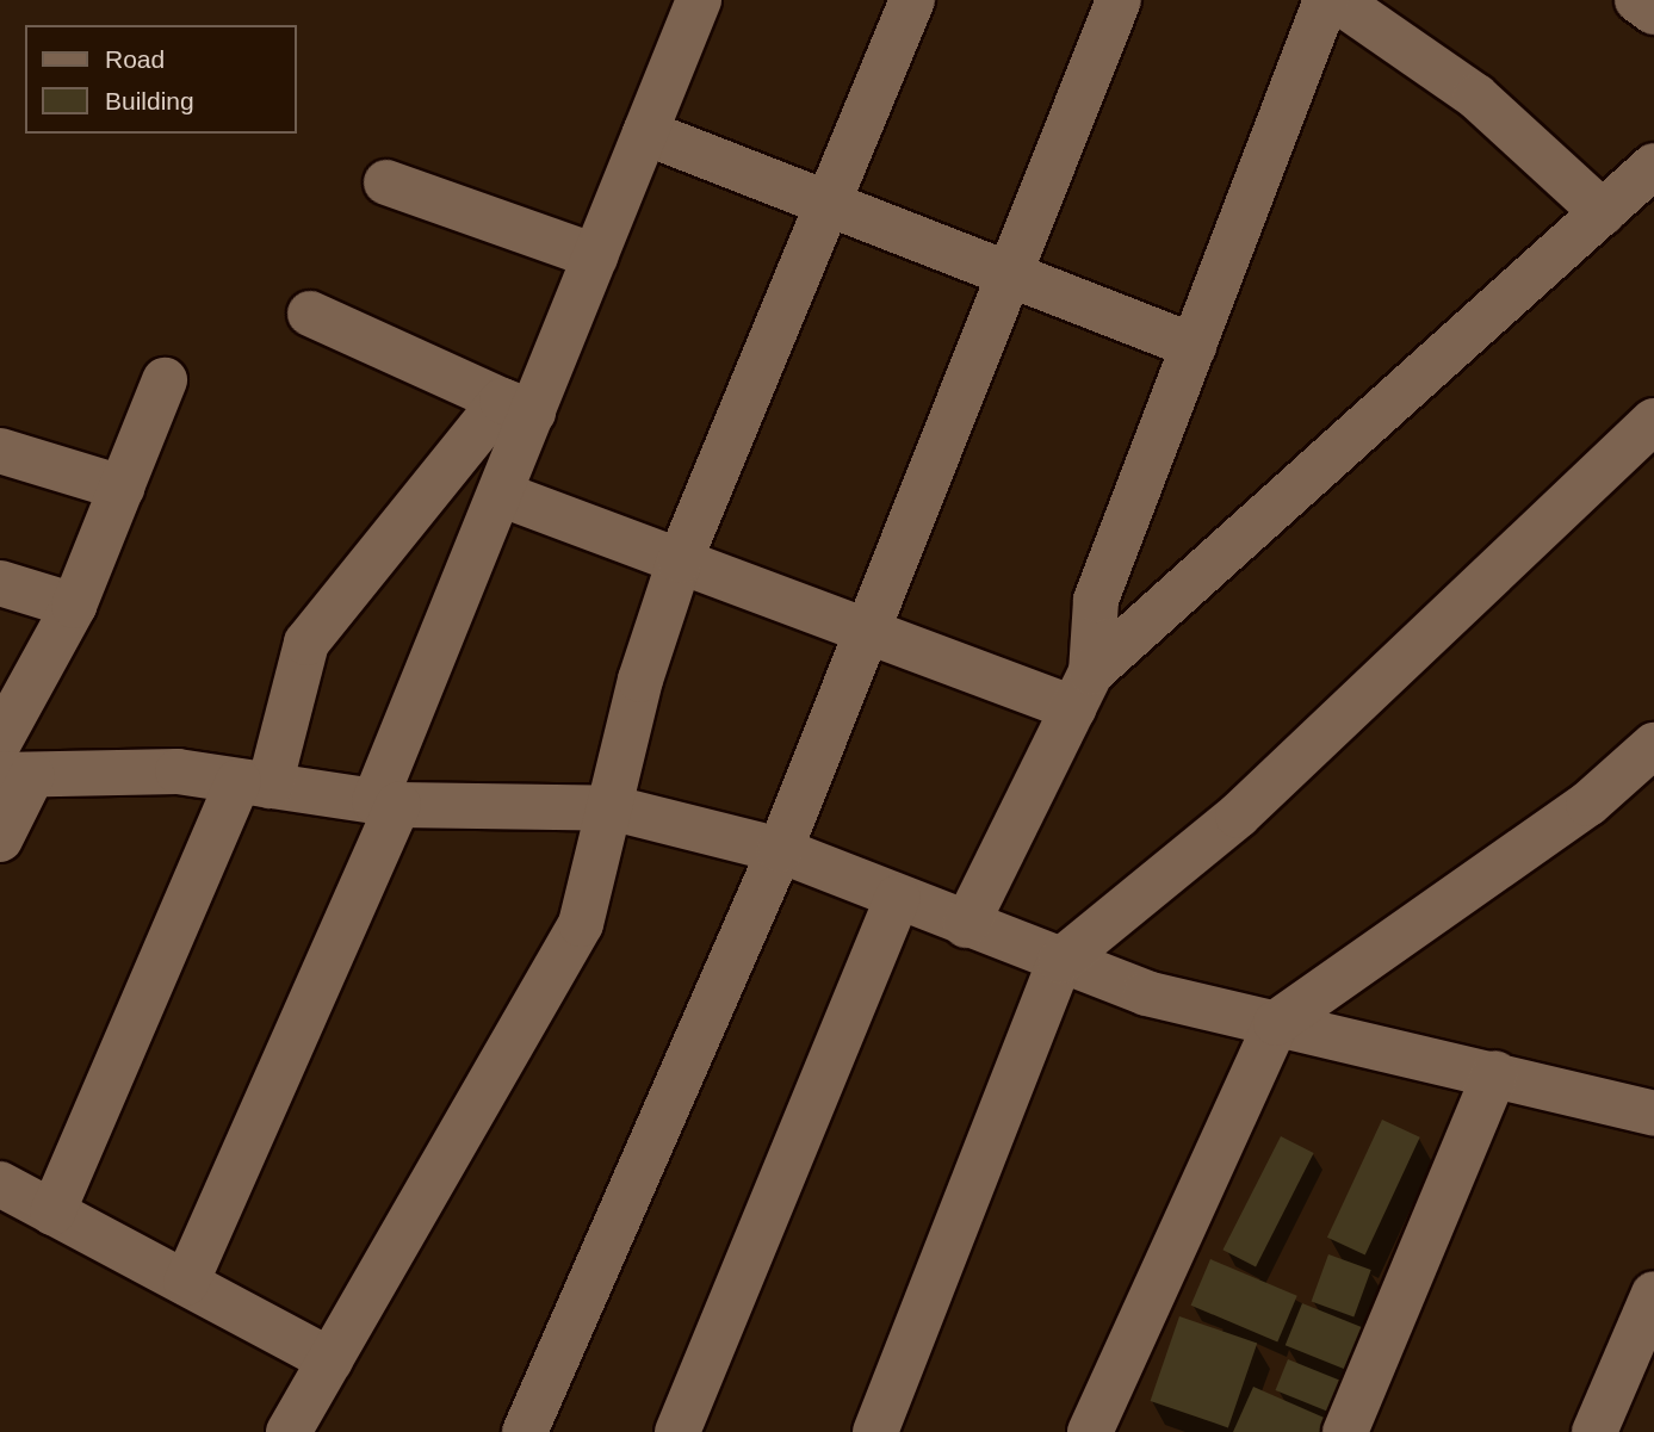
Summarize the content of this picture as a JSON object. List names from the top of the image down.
{
  "legend": ["Road", "Building"]
}
